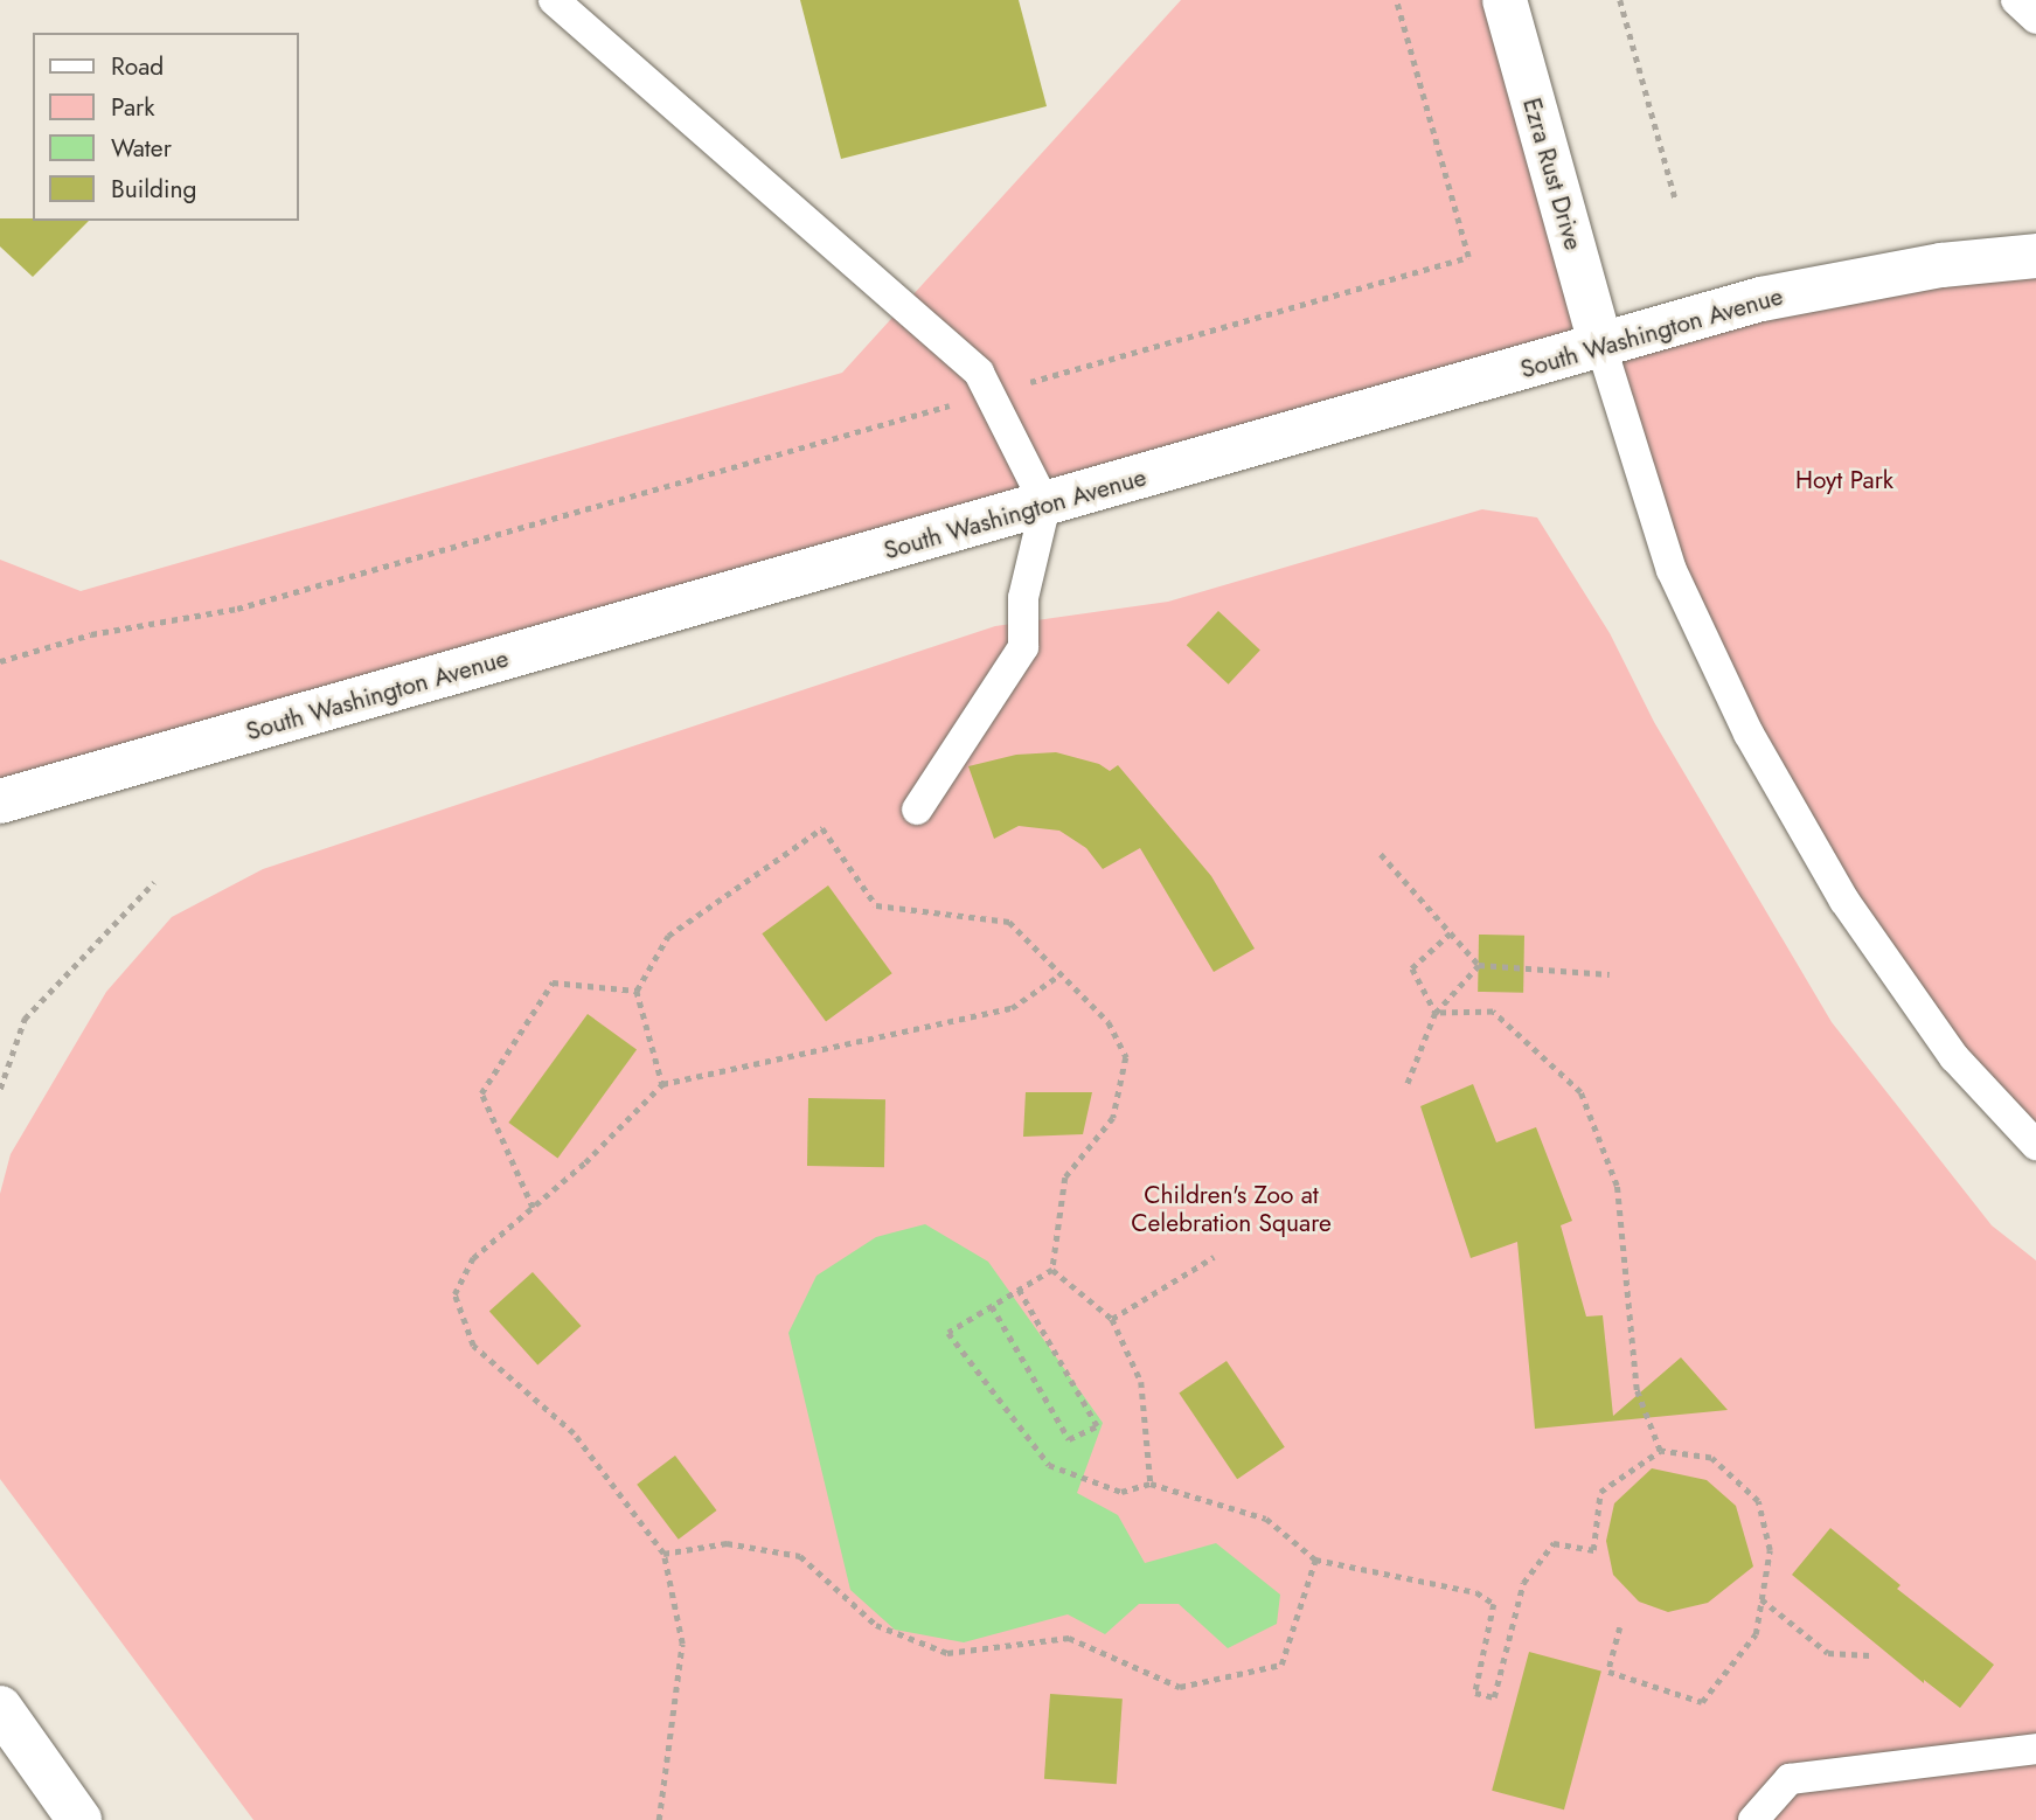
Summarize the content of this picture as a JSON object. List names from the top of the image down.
{
  "streets": {
    "main road": ["Ezra Rust Drive", "South Washington Avenue"]
  },
  "crossings": [
    ["Ezra Rust Drive", "South Washington Avenue"]
  ],
  "parks": ["Hoyt Park", "Children's Zoo at Celebration Square"],
  "legend": [
    "Road",
    "Park",
    "Water",
    "Building"
  ]
}
